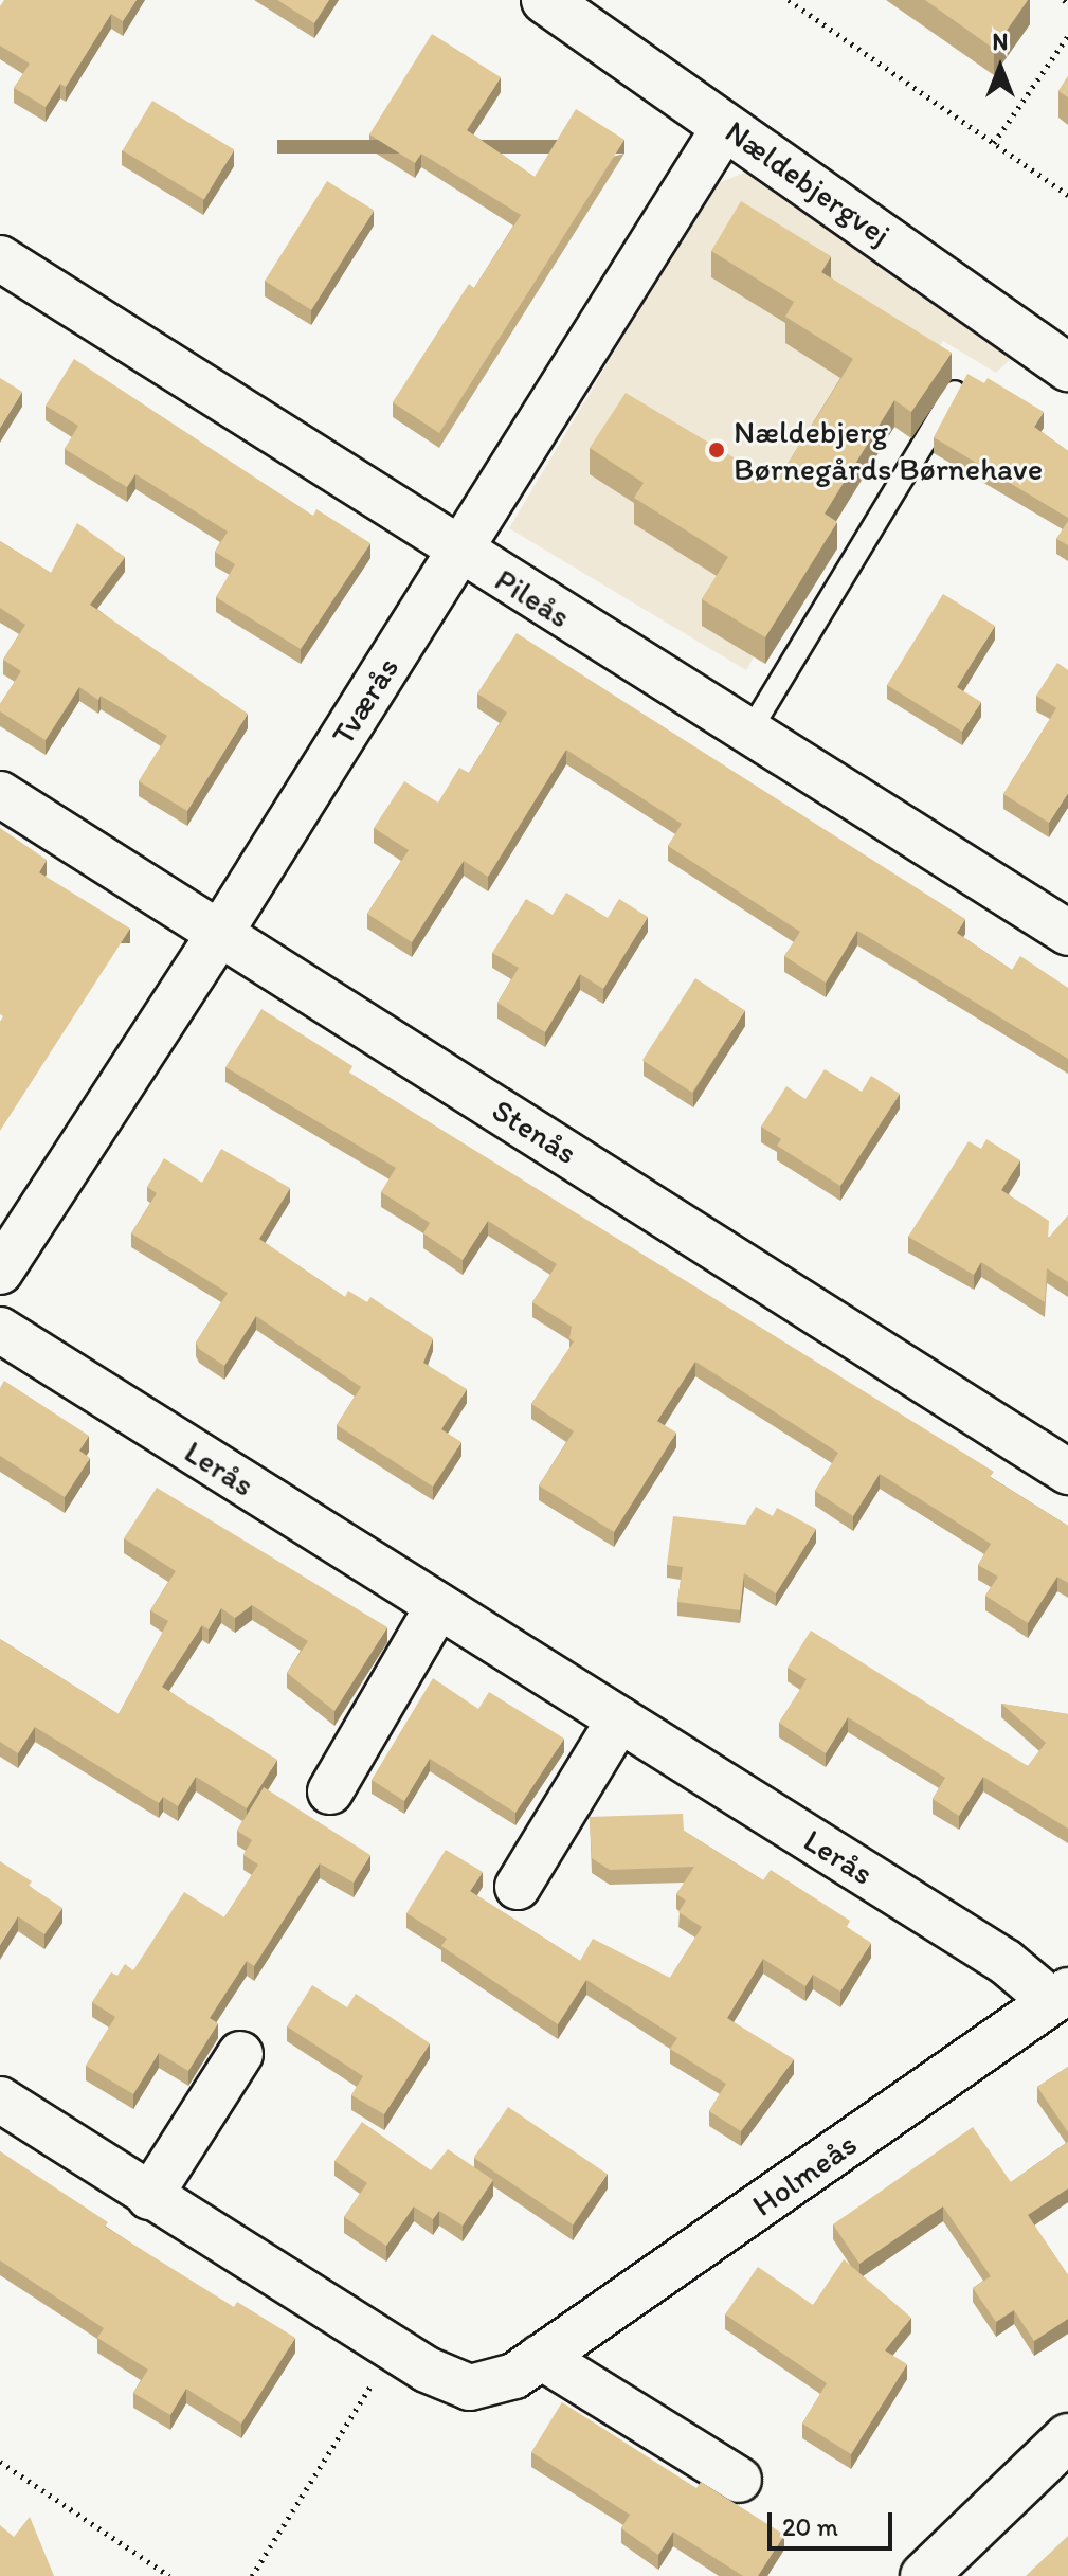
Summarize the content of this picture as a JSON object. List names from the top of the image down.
{
  "streets": {
    "street": [
      "Nældebjergvej",
      "Pileås",
      "Tværås",
      "Stenås",
      "Lerås",
      "Holmeås"
    ]
  },
  "crossings": [
    ["Nældebjergvej", "Tværås"],
    ["Pileås", "Tværås"],
    ["Tværås", "Stenås"],
    ["Lerås", "Holmeås"]
  ],
  "places": ["Nældebjerg Børnegårds Børnehave"],
  "scale_bar": "20 m",
  "north": "top"
}
